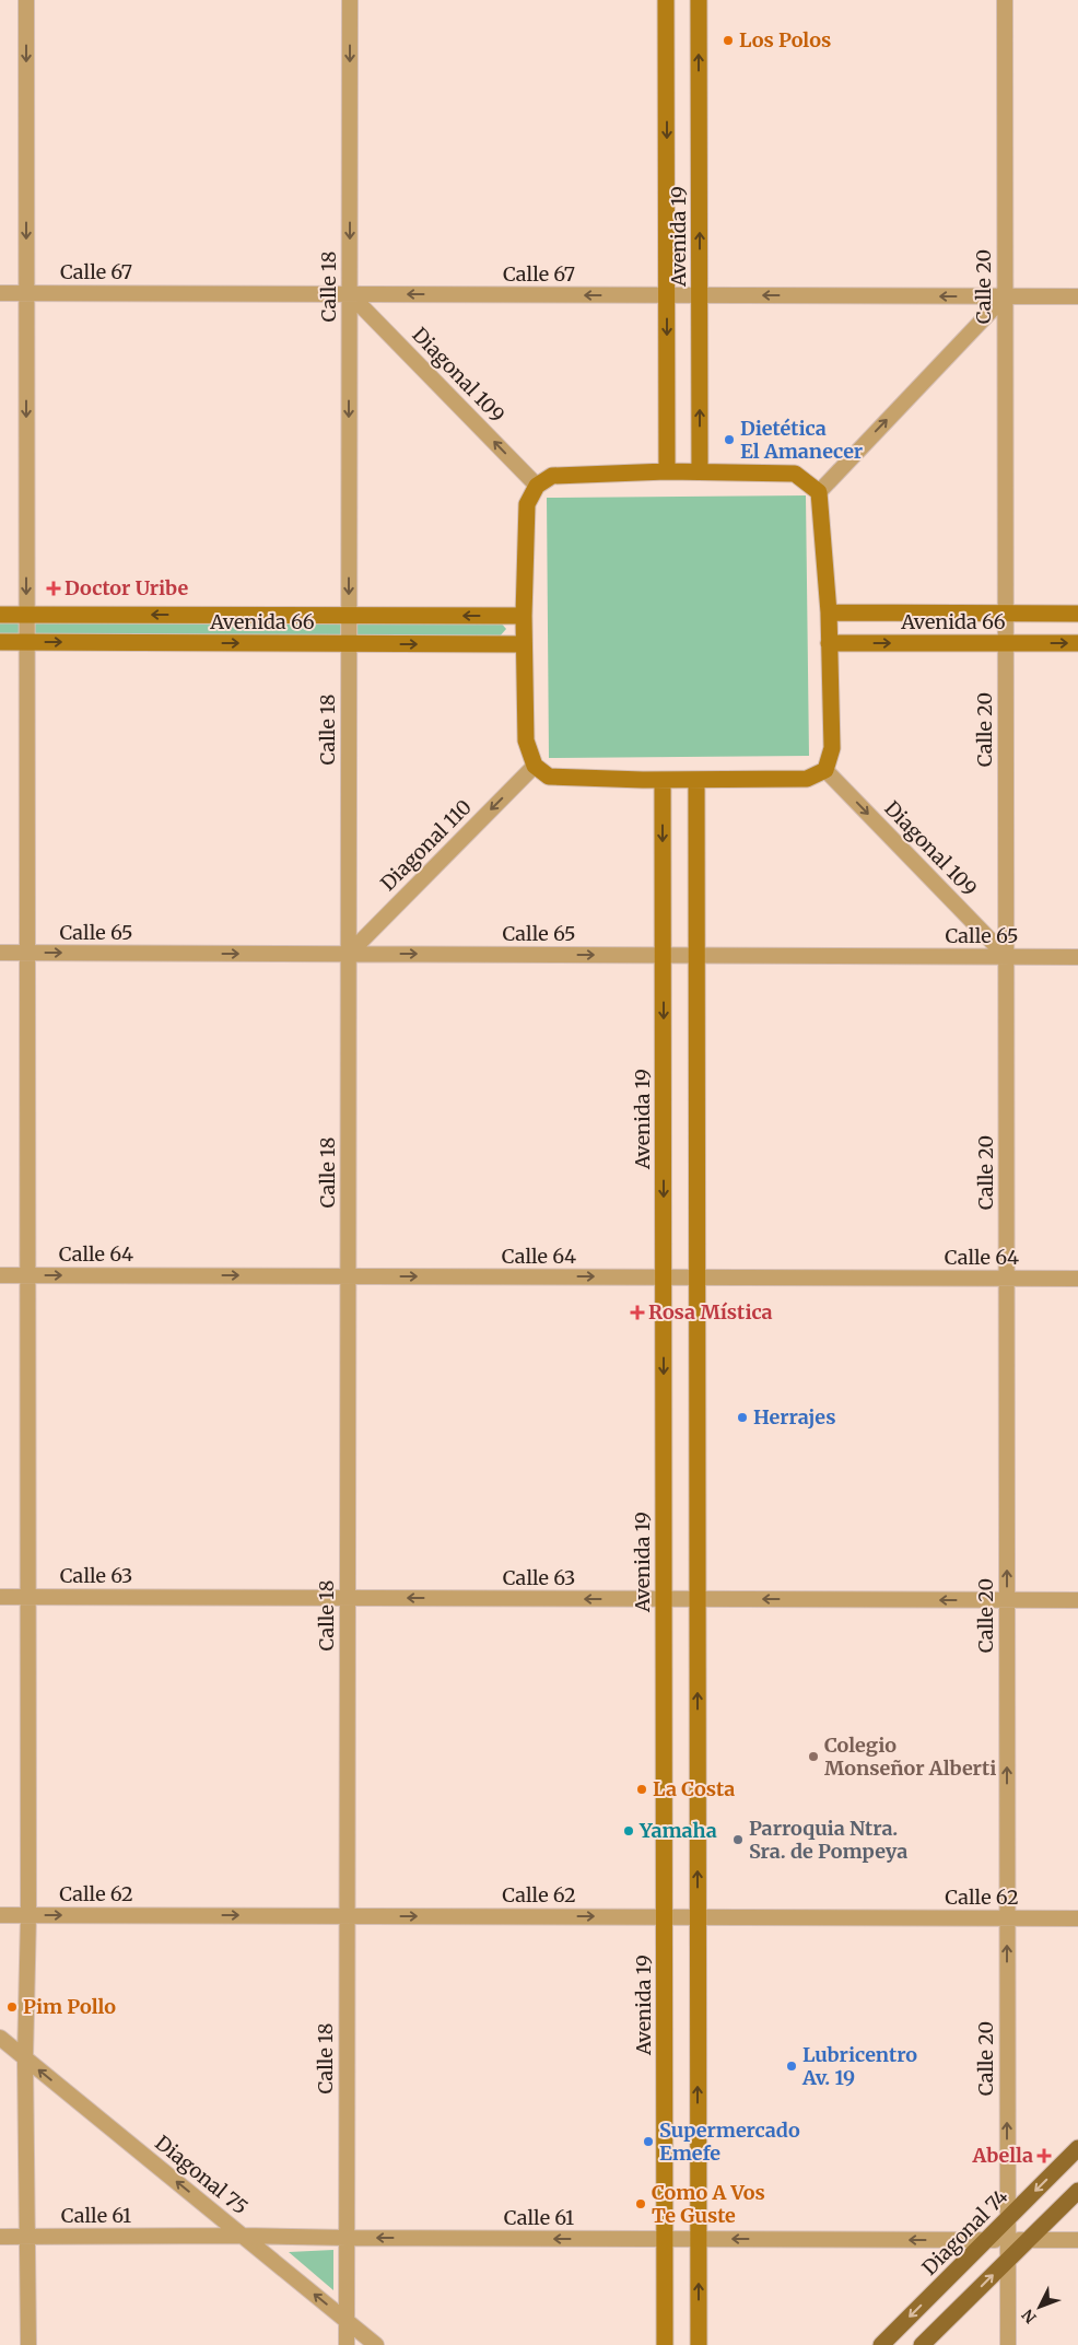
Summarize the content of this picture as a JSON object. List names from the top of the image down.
{
  "streets": {
    "main road": ["Avenida 19", "Avenida 66", "Diagonal 74"],
    "street": [
      "Calle 67",
      "Calle 18",
      "Calle 20",
      "Diagonal 109",
      "Diagonal 110",
      "Calle 65",
      "Calle 64",
      "Calle 63",
      "Calle 62",
      "Diagonal 75",
      "Calle 61"
    ]
  },
  "crossings": [
    ["Avenida 19", "Calle 67"],
    ["Avenida 19", "Calle 65"],
    ["Avenida 19", "Calle 64"],
    ["Avenida 19", "Calle 63"],
    ["Avenida 19", "Calle 62"],
    ["Avenida 19", "Calle 61"],
    ["Calle 67", "Calle 18"],
    ["Calle 67", "Calle 20"],
    ["Calle 67", "Diagonal 109"],
    ["Calle 18", "Diagonal 109"],
    ["Calle 18", "Avenida 66"],
    ["Calle 18", "Diagonal 110"],
    ["Calle 18", "Calle 65"],
    ["Calle 18", "Calle 64"],
    ["Calle 18", "Calle 63"],
    ["Calle 18", "Calle 62"],
    ["Calle 18", "Diagonal 75"],
    ["Calle 18", "Calle 61"],
    ["Calle 20", "Diagonal 109"],
    ["Calle 20", "Avenida 66"],
    ["Calle 20", "Calle 65"],
    ["Calle 20", "Calle 64"],
    ["Calle 20", "Calle 63"],
    ["Calle 20", "Calle 62"],
    ["Calle 20", "Calle 61"],
    ["Calle 20", "Diagonal 74"],
    ["Diagonal 109", "Calle 65"],
    ["Diagonal 110", "Calle 65"],
    ["Diagonal 75", "Calle 61"],
    ["Calle 61", "Diagonal 74"]
  ],
  "one_way": [
    "Calle 67",
    "Calle 20",
    "Diagonal 110",
    "Calle 65",
    "Calle 64",
    "Calle 63",
    "Calle 62",
    "Diagonal 75",
    "Calle 61"
  ],
  "places": {
    "other": [
      "Los Polos",
      "Dietética El Amanecer",
      "Herrajes",
      "Colegio Monseñor Alberti",
      "La Costa",
      "Yamaha",
      "Parroquia Ntra. Sra. de Pompeya",
      "Pim Pollo",
      "Lubricentro Av. 19",
      "Supermercado Emefe",
      "Como A Vos Te Guste"
    ],
    "health": ["Doctor Uribe", "Rosa Mística", "Abella"]
  },
  "north": "bottom left"
}
